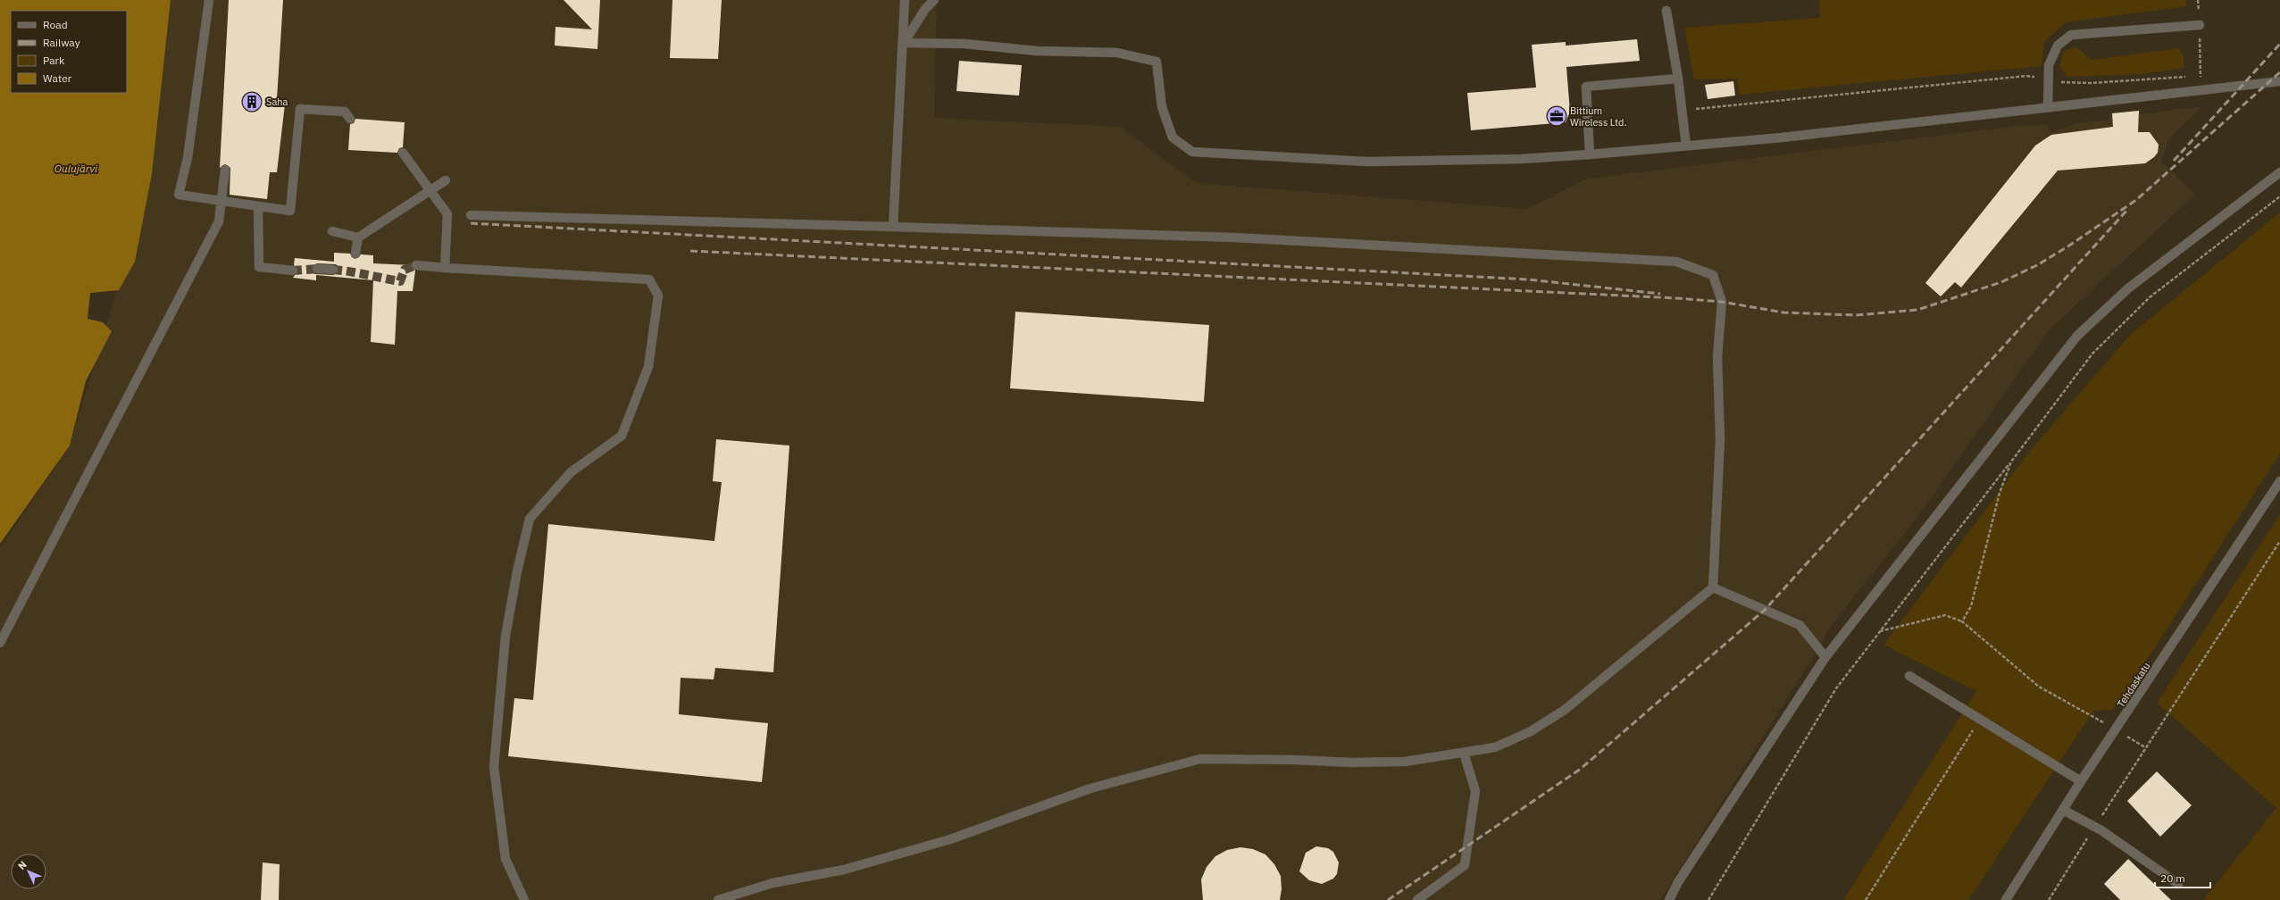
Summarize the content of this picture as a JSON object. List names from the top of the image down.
{
  "streets": {
    "street": ["Tehdaskatu"]
  },
  "water": ["Oulujärvi"],
  "places": {
    "building": ["Saha"],
    "office": ["Bittium Wireless Ltd."]
  },
  "legend": [
    "Road",
    "Railway",
    "Park",
    "Water"
  ],
  "scale_bar": "20 m",
  "north": "top left"
}
